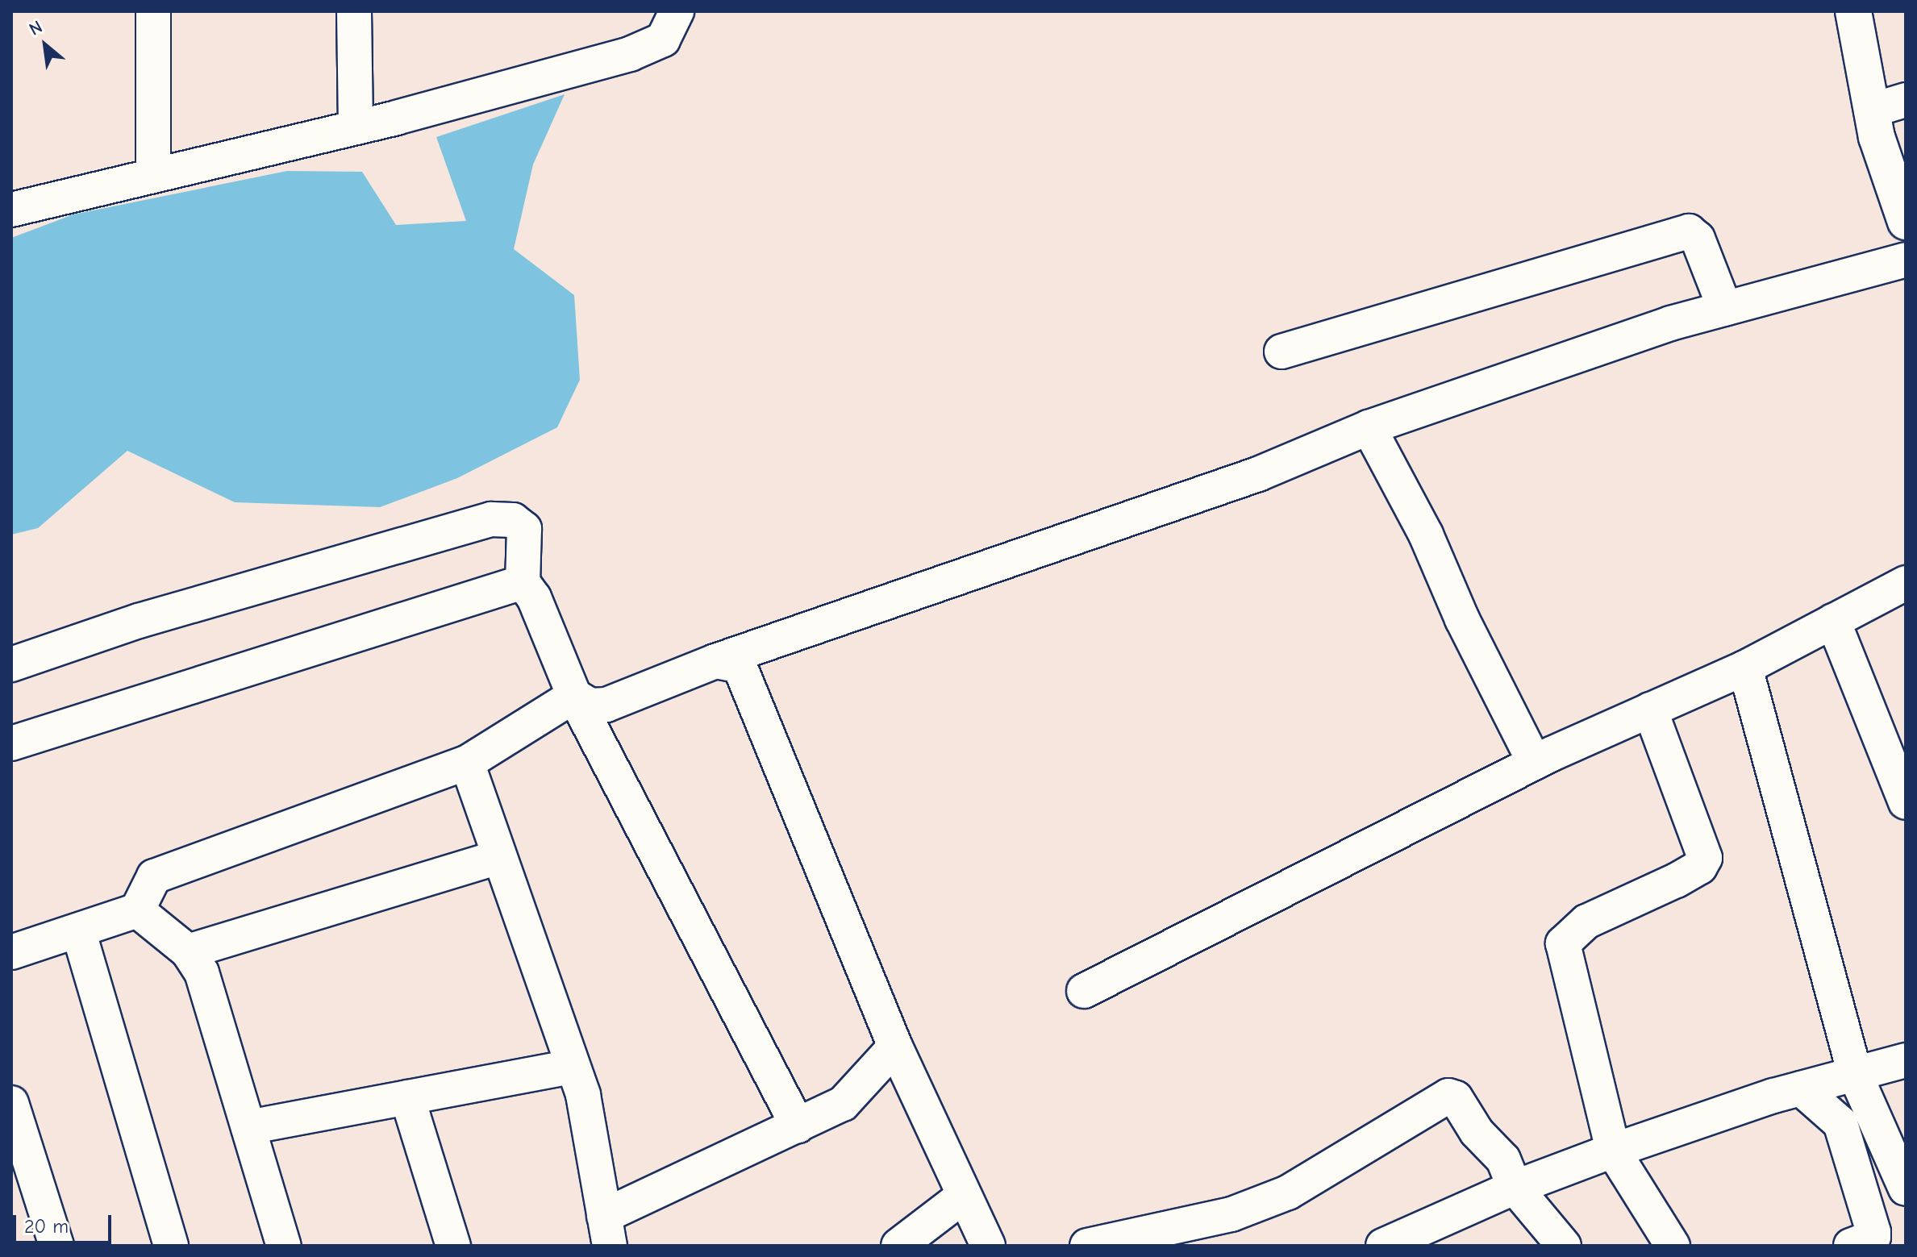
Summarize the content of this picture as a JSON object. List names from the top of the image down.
{
  "scale_bar": "20 m",
  "north": "top left"
}
